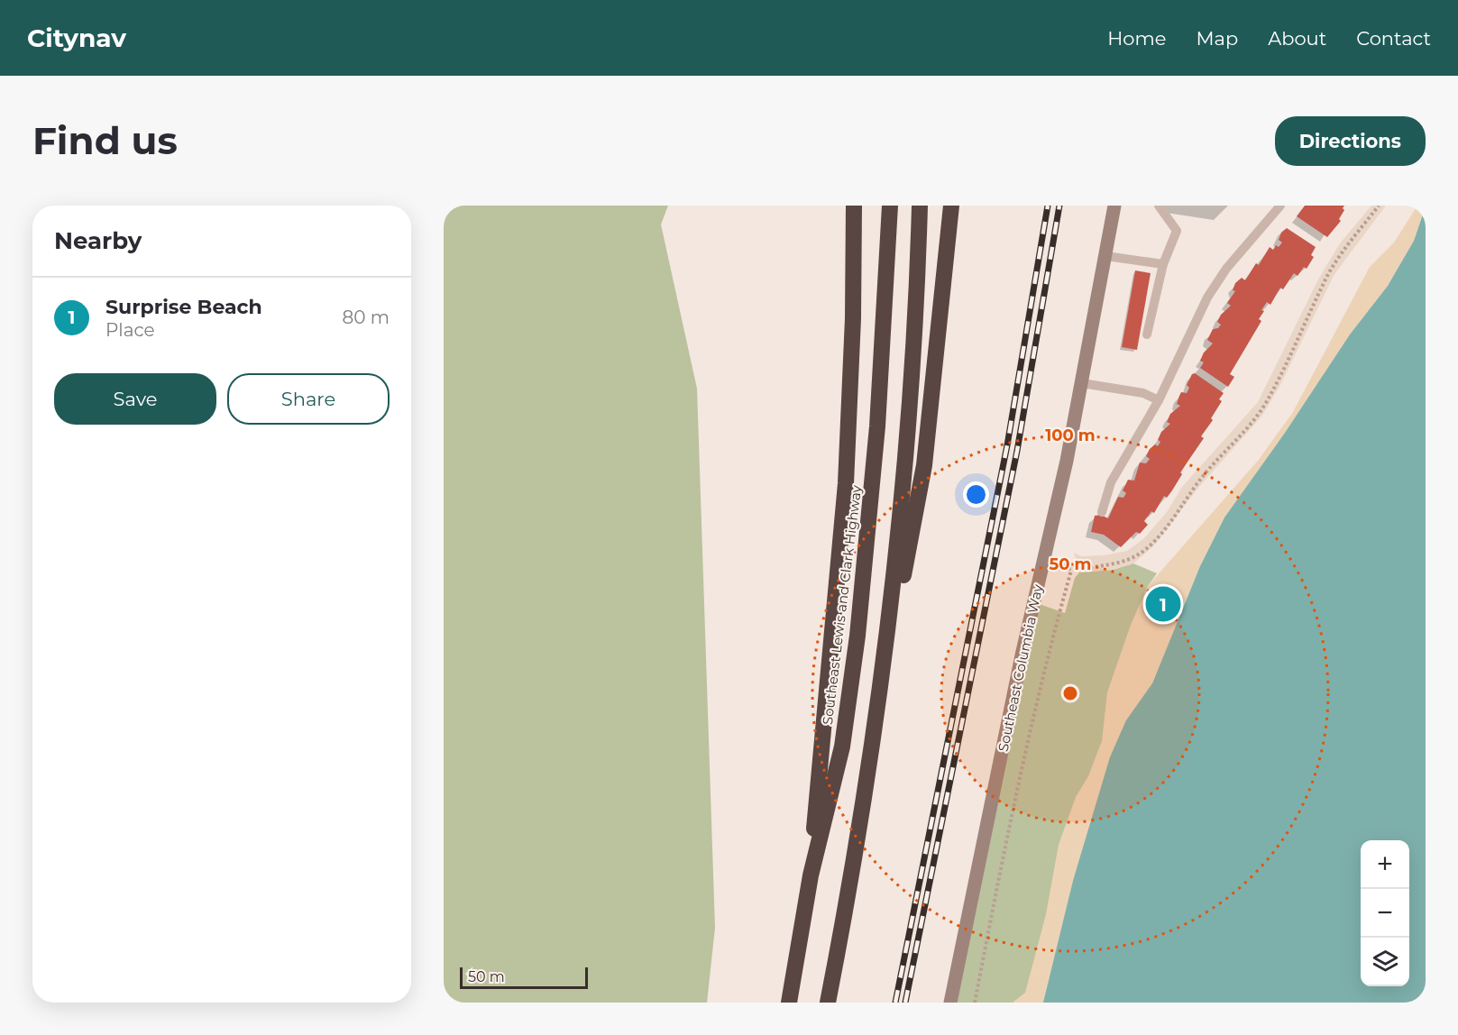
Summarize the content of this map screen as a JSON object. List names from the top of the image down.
{
  "streets": {
    "highway": ["Southeast Lewis and Clark Highway"],
    "street": ["Southeast Columbia Way"]
  },
  "scale_bar": "50 m",
  "page": {
    "header": "Citynav",
    "nav": [
      "Home",
      "Map",
      "About",
      "Contact"
    ],
    "buttons": [
      "Directions",
      ["Save", "Share"]
    ],
    "title": "Find us",
    "heading": "Nearby",
    "list": [
      {
        "mark": "1",
        "name": "Surprise Beach",
        "note": "Place",
        "value": "80 m"
      }
    ],
    "pins": "1",
    "map_buttons": ["+", "−"],
    "scale": "50 m"
  },
  "rings": ["100 m", "50 m"]
}
